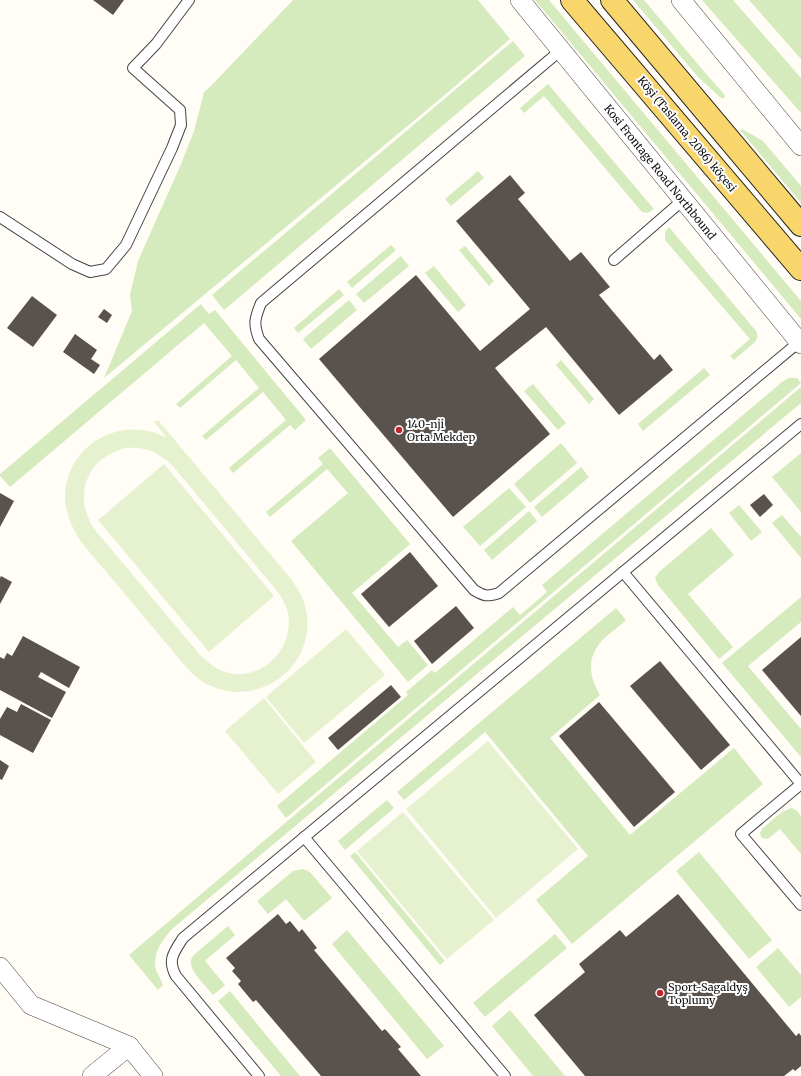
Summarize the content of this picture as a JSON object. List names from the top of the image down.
{
  "streets": {
    "main road": ["Köşi (Taslama, 2086) köçesi"],
    "street": ["Kosi Frontage Road Northbound"]
  },
  "places": ["140-nji Orta Mekdep", "Sport-Sagaldyş Toplumy"]
}
